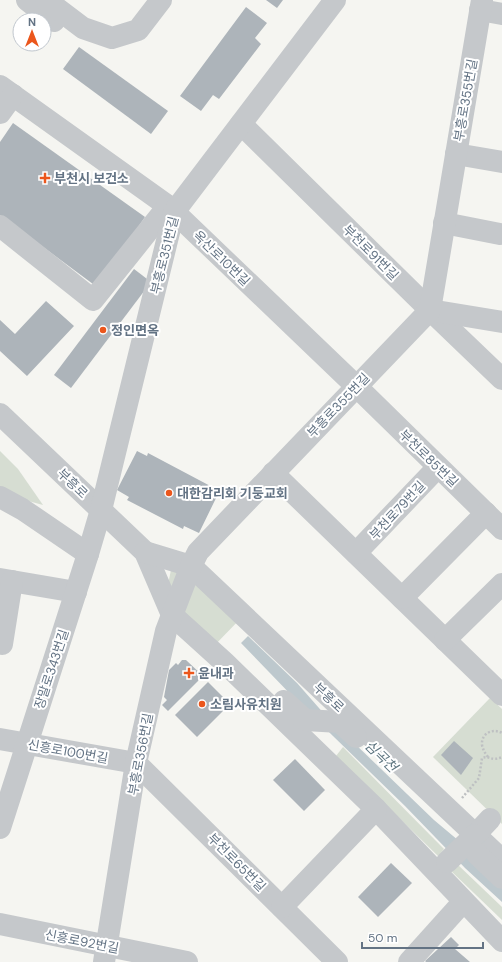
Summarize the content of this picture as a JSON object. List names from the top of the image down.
{
  "streets": {
    "street": [
      "부흥로355번길",
      "부천로91번길",
      "부흥로351번길",
      "옥산로10번길",
      "부천로85번길",
      "부흥로",
      "부천로79번길",
      "장말로343번길",
      "신흥로100번길",
      "부흥로356번길",
      "부천로65번길",
      "신흥로92번길"
    ]
  },
  "crossings": [
    ["부흥로355번길", "부천로91번길"],
    ["부흥로355번길", "옥산로10번길"],
    ["부흥로355번길", "부천로85번길"],
    ["부흥로355번길", "부흥로"],
    ["부흥로355번길", "부흥로356번길"],
    ["부천로91번길", "부흥로351번길"],
    ["부흥로351번길", "옥산로10번길"],
    ["부흥로351번길", "부흥로"],
    ["부흥로351번길", "장말로343번길"],
    ["옥산로10번길", "부천로85번길"],
    ["부천로85번길", "부천로79번길"],
    ["부흥로", "장말로343번길"],
    ["부흥로", "부흥로356번길"],
    ["장말로343번길", "신흥로100번길"],
    ["신흥로100번길", "부흥로356번길"],
    ["신흥로100번길", "부천로65번길"],
    ["부흥로356번길", "부천로65번길"],
    ["부흥로356번길", "신흥로92번길"]
  ],
  "water": ["심곡천"],
  "places": {
    "health": ["부천시 보건소", "윤내과"],
    "other": ["정인면옥", "대한감리회 기둥교회", "소림사유치원"]
  },
  "scale_bar": "50 m",
  "north": "top"
}
